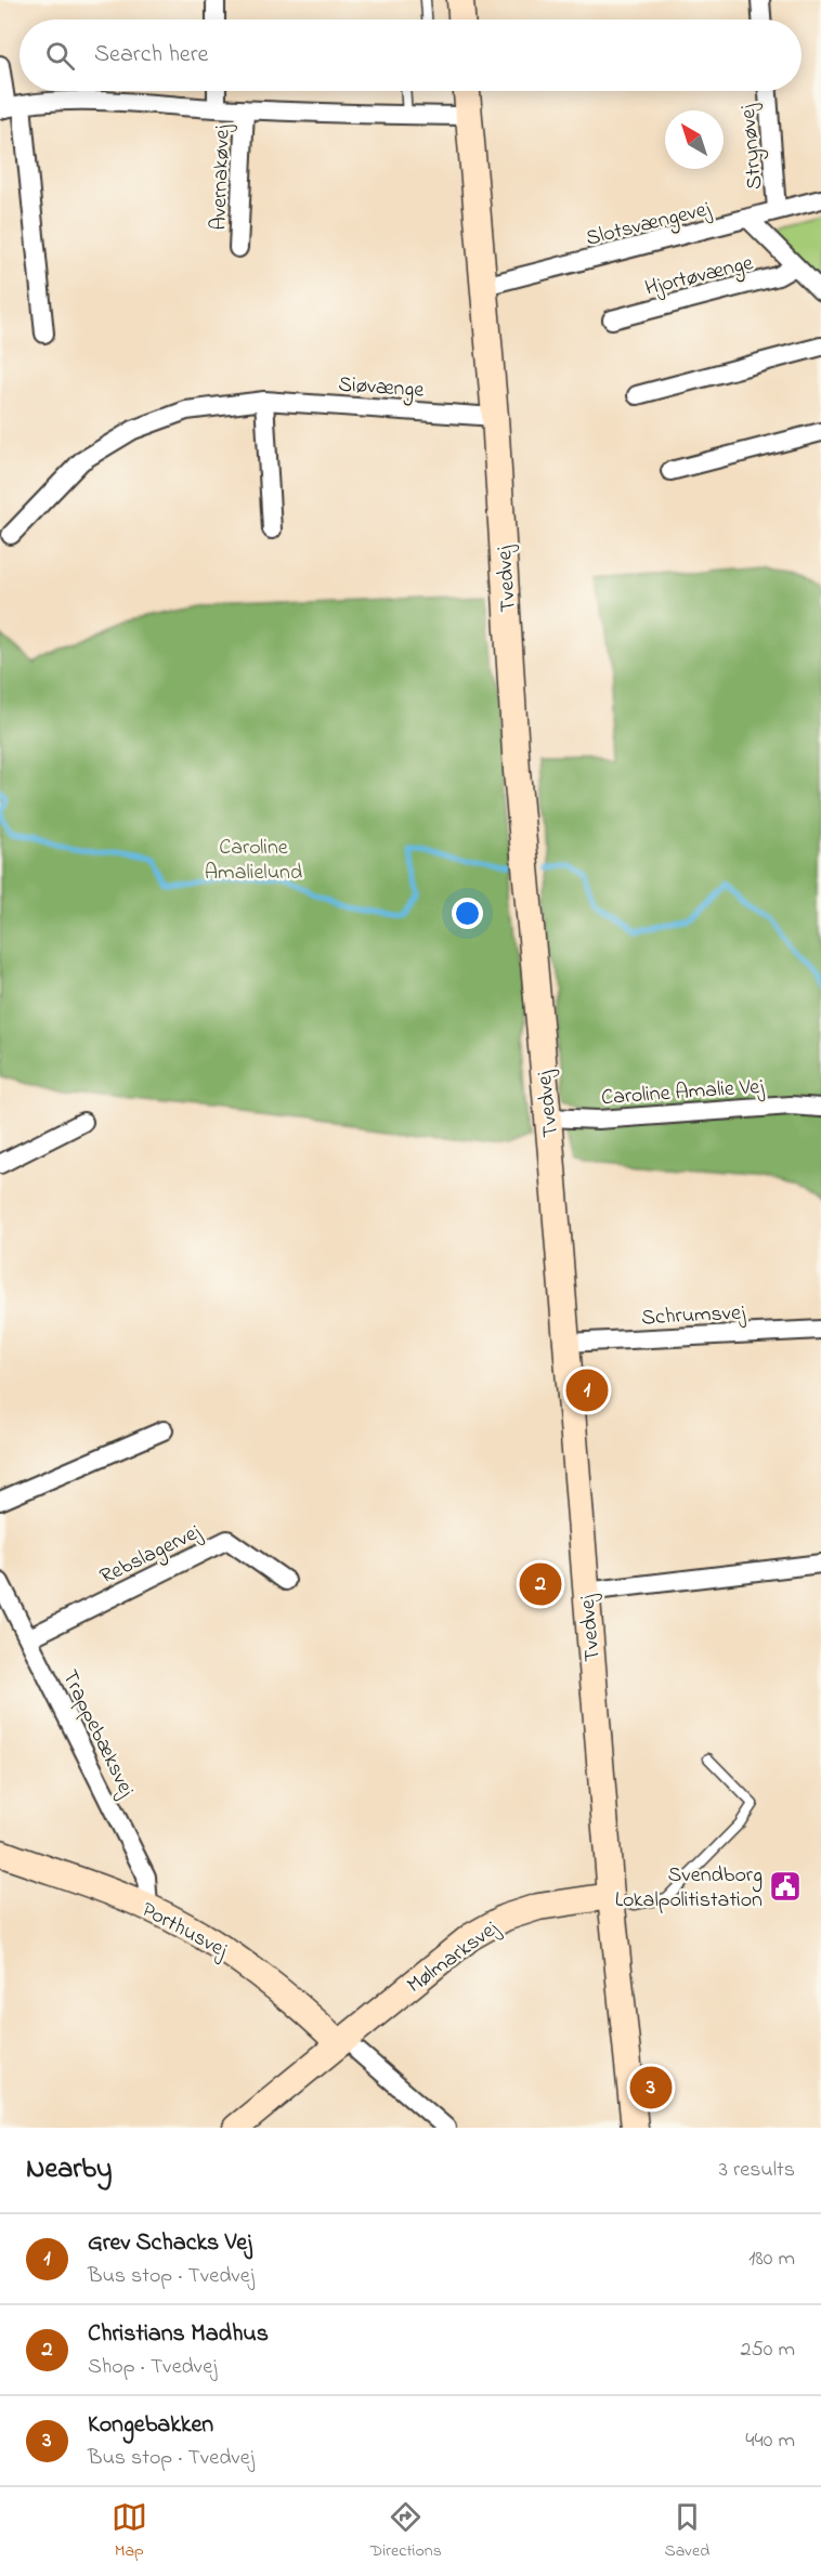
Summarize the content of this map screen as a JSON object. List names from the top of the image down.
{
  "streets": {
    "street": [
      "Strynøvej",
      "Avernakøvej",
      "Slotsvængevej",
      "Hjortøvænge",
      "Siøvænge",
      "Tvedvej",
      "Caroline Amalie Vej",
      "Schrumsvej",
      "Rebslagervej",
      "Trappebæksvej",
      "Porthusvej",
      "Mølmarksvej"
    ]
  },
  "crossings": [
    ["Strynøvej", "Slotsvængevej"],
    ["Avernakøvej", "Tvedvej"],
    ["Slotsvængevej", "Hjortøvænge"],
    ["Slotsvængevej", "Tvedvej"],
    ["Siøvænge", "Tvedvej"],
    ["Tvedvej", "Caroline Amalie Vej"],
    ["Tvedvej", "Schrumsvej"],
    ["Tvedvej", "Mølmarksvej"],
    ["Rebslagervej", "Trappebæksvej"],
    ["Trappebæksvej", "Porthusvej"],
    ["Porthusvej", "Mølmarksvej"]
  ],
  "parks": ["Caroline Amalielund"],
  "places": {
    "public building": ["Svendborg Lokalpolitistation"]
  },
  "north": "top left",
  "page": {
    "search": "Search here",
    "pins": ["1", "2", "3"],
    "heading": ["Nearby", "3 results"],
    "list": [
      {
        "mark": "1",
        "name": "Grev Schacks Vej",
        "note": "Bus stop · Tvedvej",
        "value": "180 m"
      },
      {
        "mark": "2",
        "name": "Christians Madhus",
        "note": "Shop · Tvedvej",
        "value": "250 m"
      },
      {
        "mark": "3",
        "name": "Kongebakken",
        "note": "Bus stop · Tvedvej",
        "value": "440 m"
      }
    ],
    "nav": ["Map", "Directions", "Saved"]
  }
}
